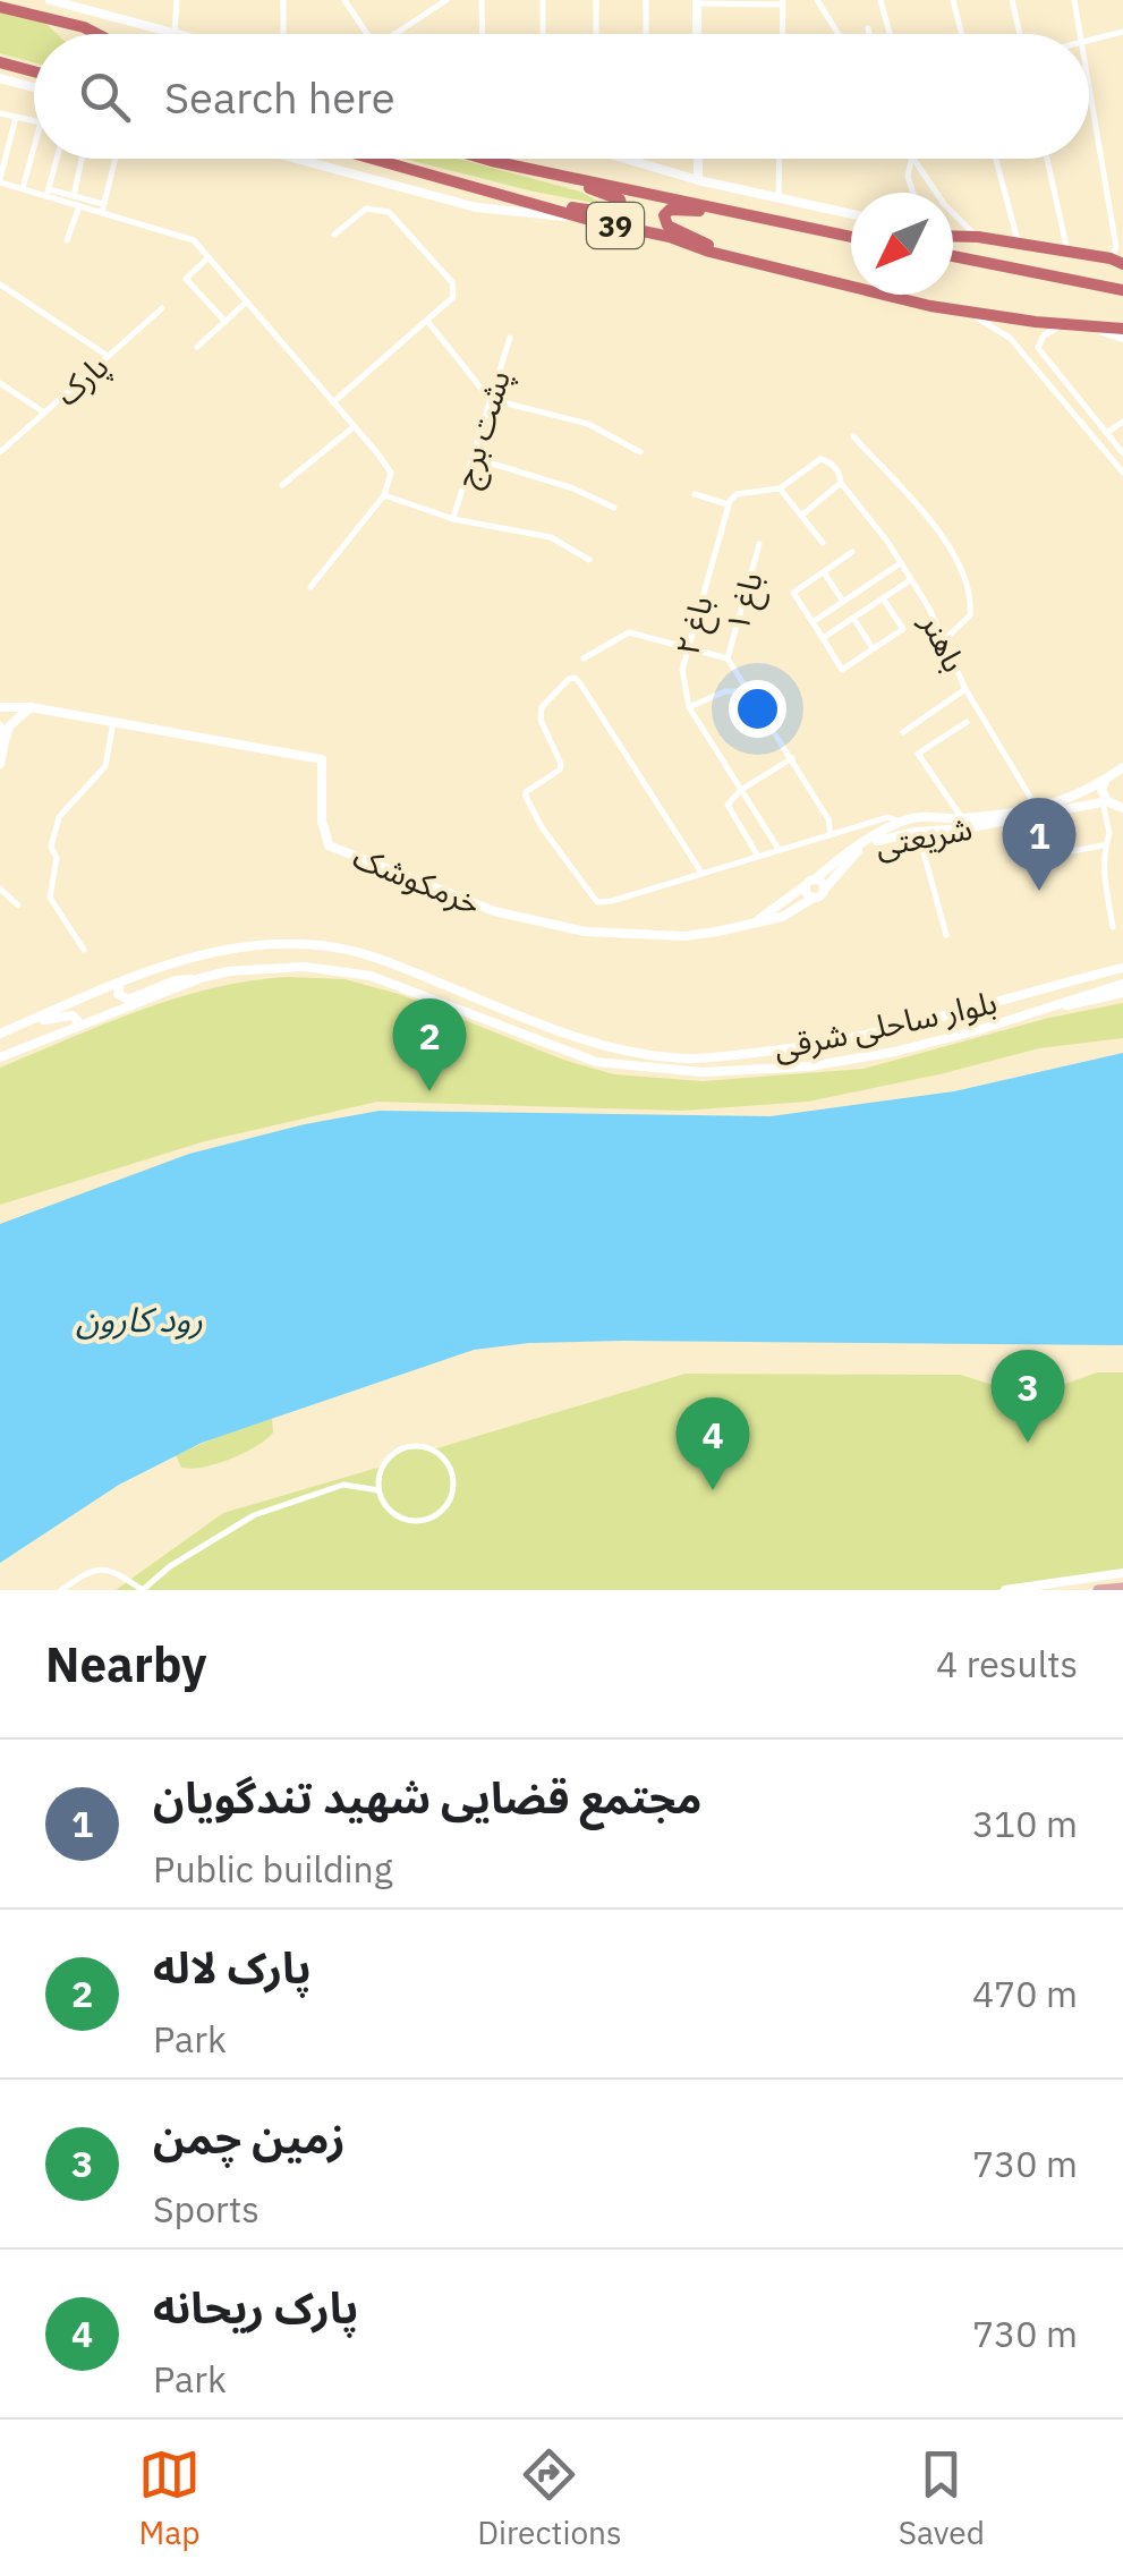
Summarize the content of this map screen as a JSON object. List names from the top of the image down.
{
  "streets": {
    "highway": ["39"],
    "main road": ["شریعتی", "خرمکوشک", "بلوار ساحلی شرقی"],
    "street": [
      "پارک",
      "پشت برج",
      "باغ ۱",
      "باغ ۲",
      "باهنر"
    ]
  },
  "crossings": [
    ["باهنر", "شریعتی"],
    ["شریعتی", "خرمکوشک"]
  ],
  "water": ["رود کارون"],
  "north": "bottom left",
  "page": {
    "search": "Search here",
    "pins": [
      "1",
      "2",
      "3",
      "4"
    ],
    "heading": ["Nearby", "4 results"],
    "list": [
      {
        "mark": "1",
        "name": "مجتمع قضایی شهید تندگویان",
        "note": "Public building",
        "value": "310 m"
      },
      {
        "mark": "2",
        "name": "پارک لاله",
        "note": "Park",
        "value": "470 m"
      },
      {
        "mark": "3",
        "name": "زمین چمن",
        "note": "Sports",
        "value": "730 m"
      },
      {
        "mark": "4",
        "name": "پارک ریحانه",
        "note": "Park",
        "value": "730 m"
      }
    ],
    "nav": ["Map", "Directions", "Saved"]
  }
}
